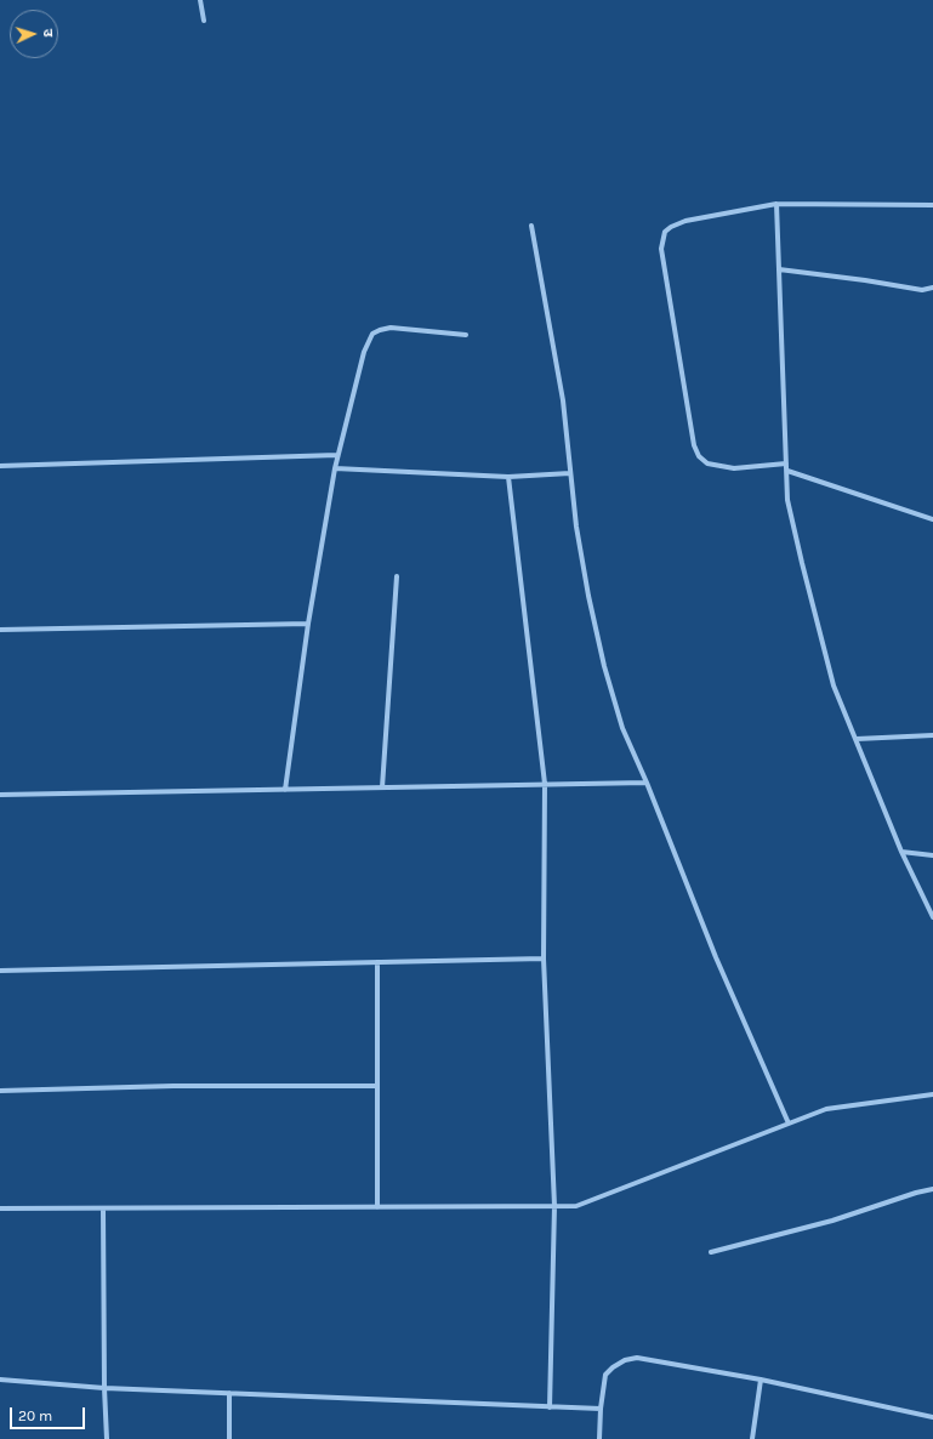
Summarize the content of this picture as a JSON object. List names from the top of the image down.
{
  "scale_bar": "20 m",
  "north": "right"
}
